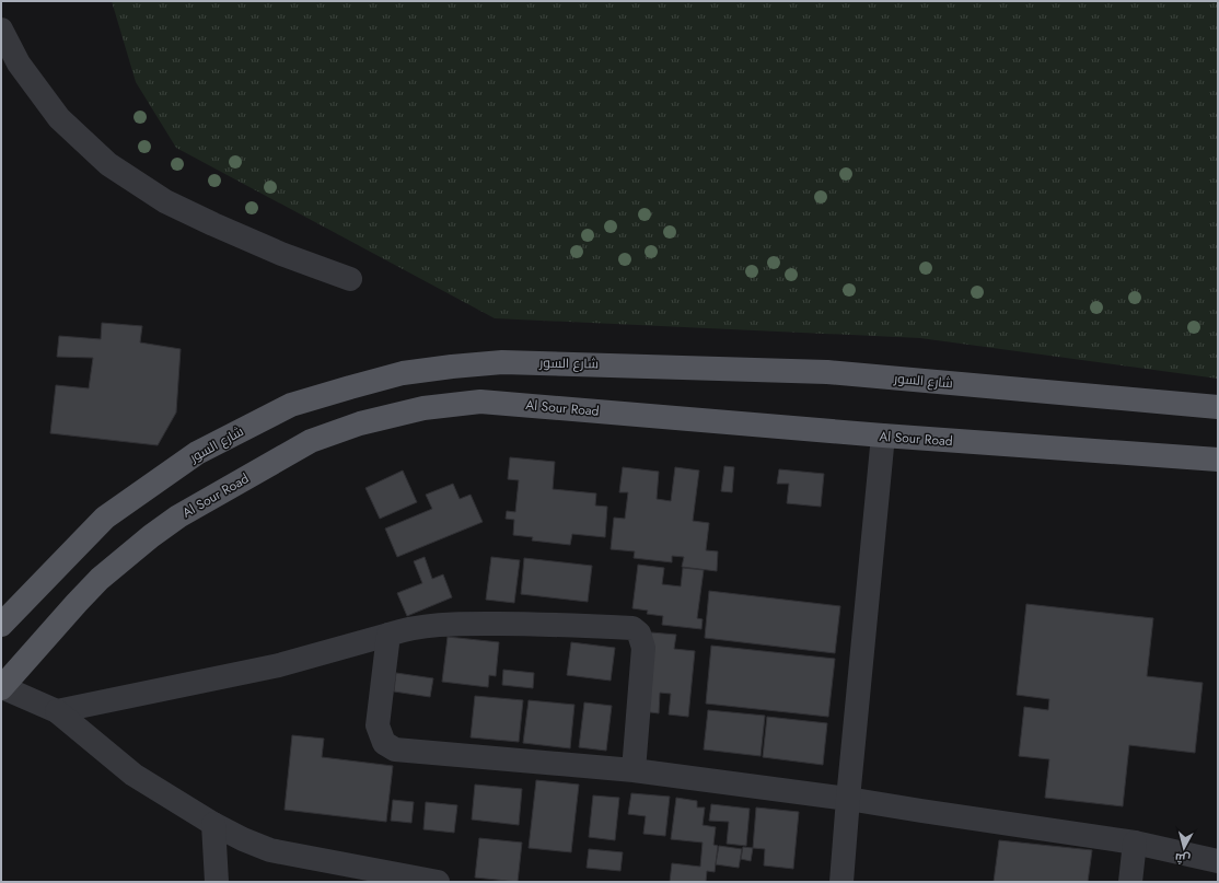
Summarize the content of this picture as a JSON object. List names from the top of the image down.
{
  "streets": {
    "main road": ["شارع السور", "Al Sour Road"]
  },
  "north": "bottom"
}
